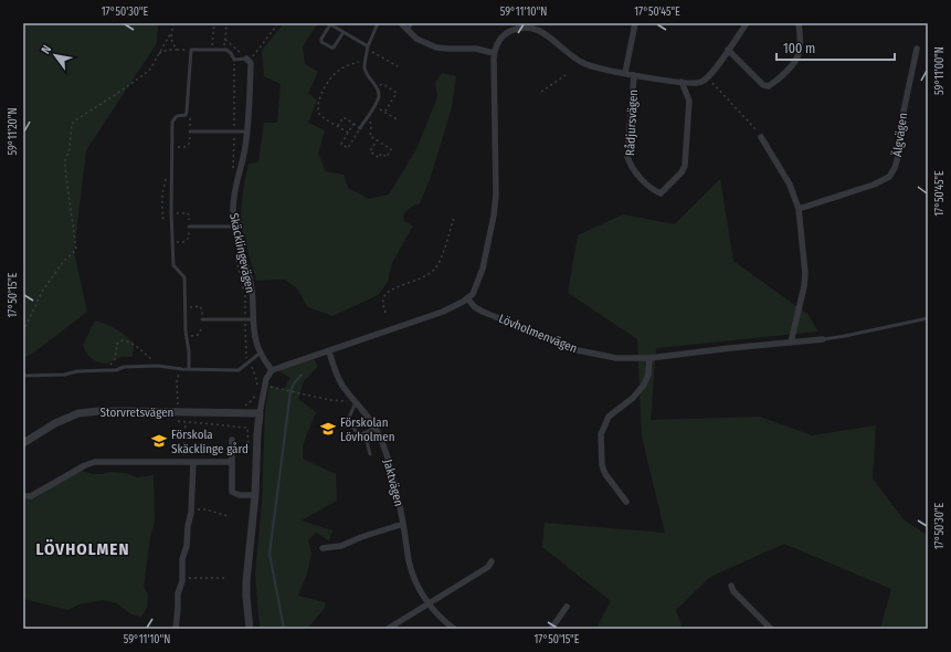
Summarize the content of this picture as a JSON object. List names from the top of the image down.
{
  "streets": {
    "street": [
      "Rådjursvägen",
      "Älgvägen",
      "Skäcklingevägen",
      "Lövholmenvägen",
      "Storvretsvägen",
      "Jaktvägen"
    ]
  },
  "districts": ["LÖVHOLMEN"],
  "places": {
    "school or university": ["Förskolan Lövholmen", "Förskola Skäcklinge gård"]
  },
  "scale_bar": "100 m",
  "north": "top left",
  "coordinates": [
    "17°50'30\"E",
    "59°11'10\"N",
    "17°50'45\"E",
    "59°11'00\"N",
    "59°11'20\"N",
    "17°50'15\"E"
  ]
}
